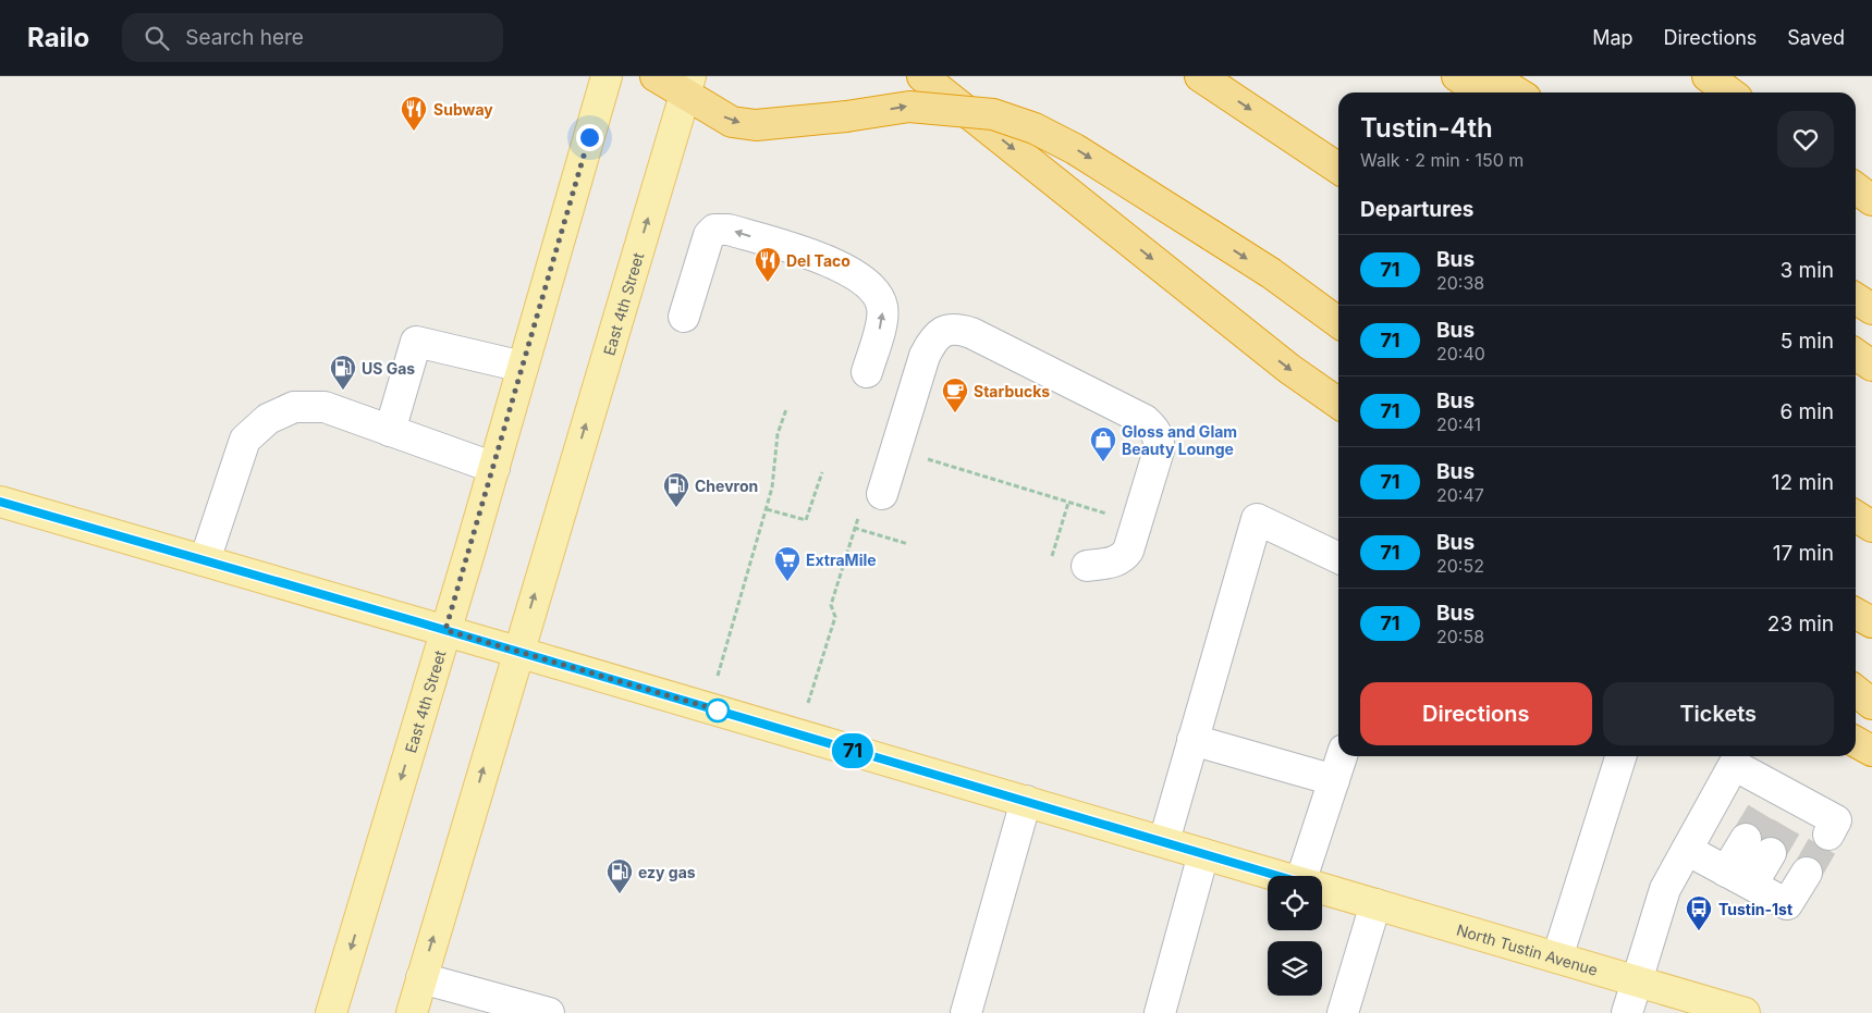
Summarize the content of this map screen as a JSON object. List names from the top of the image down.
{
  "streets": {
    "main road": ["East 4th Street", "North Tustin Avenue"]
  },
  "crossings": [
    ["East 4th Street", "North Tustin Avenue"]
  ],
  "places": {
    "restaurant": ["Subway", "Del Taco"],
    "fuel station": ["US Gas", "Chevron", "ezy gas"],
    "cafe": ["Starbucks"],
    "shop": ["Gloss and Glam Beauty Lounge"],
    "supermarket": ["ExtraMile"],
    "bus stop": ["Tustin-1st"]
  },
  "lines": ["bus line 71"],
  "page": {
    "header": "Railo",
    "search": "Search here",
    "nav": ["Map", "Directions", "Saved"],
    "on_map": "71",
    "heading": [
      ["Tustin-4th", "Walk · 2 min · 150 m"],
      "Departures"
    ],
    "list": [
      {
        "mark": "71",
        "name": "Bus",
        "note": "20:38",
        "value": "3 min"
      },
      {
        "mark": "71",
        "name": "Bus",
        "note": "20:40",
        "value": "5 min"
      },
      {
        "mark": "71",
        "name": "Bus",
        "note": "20:41",
        "value": "6 min"
      },
      {
        "mark": "71",
        "name": "Bus",
        "note": "20:47",
        "value": "12 min"
      },
      {
        "mark": "71",
        "name": "Bus",
        "note": "20:52",
        "value": "17 min"
      },
      {
        "mark": "71",
        "name": "Bus",
        "note": "20:58",
        "value": "23 min"
      }
    ],
    "buttons": ["Directions", "Tickets"]
  }
}
